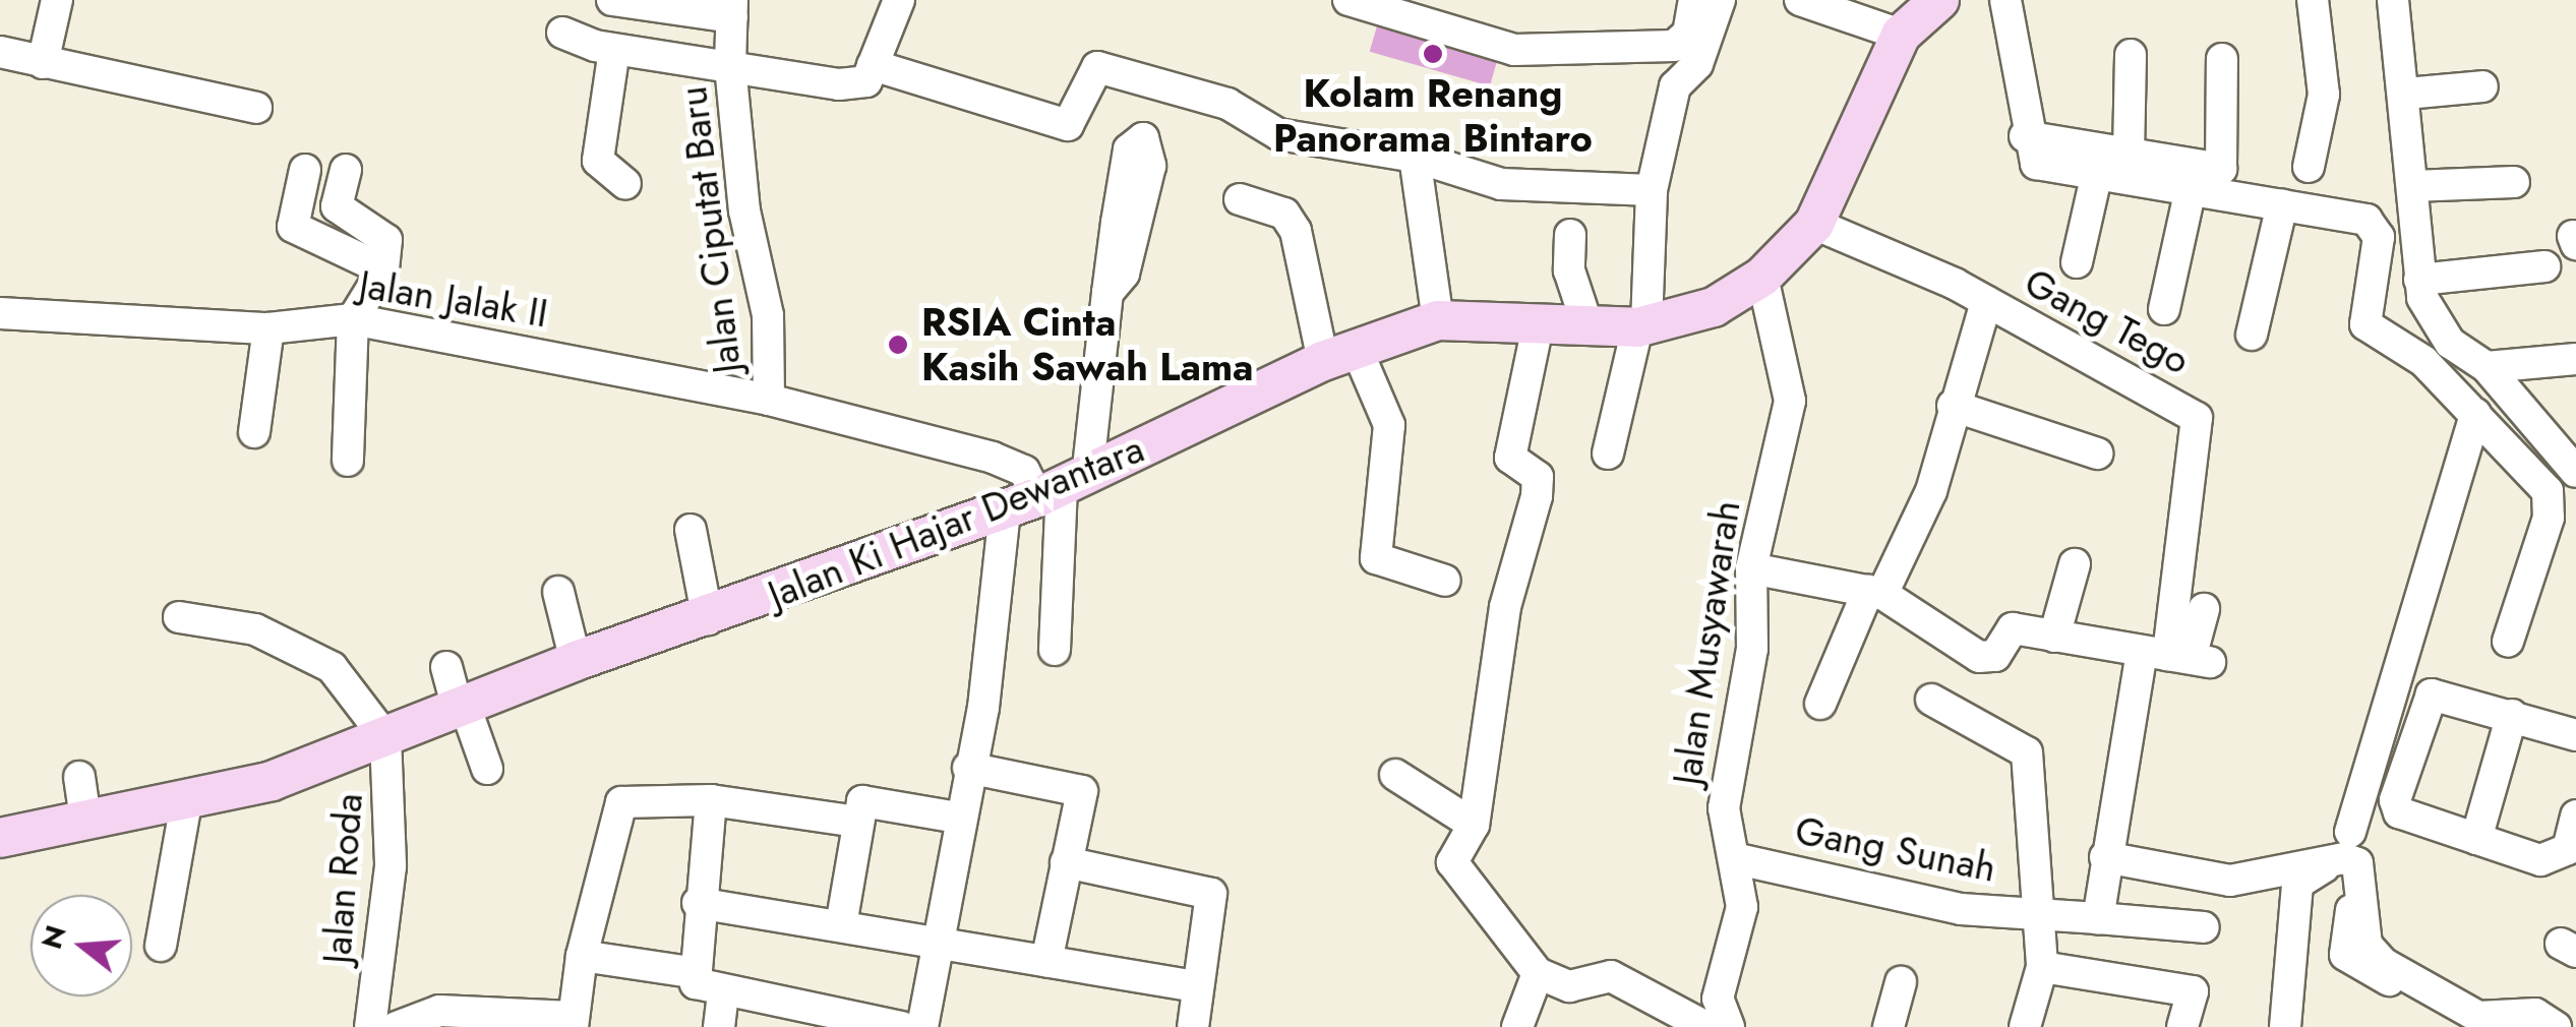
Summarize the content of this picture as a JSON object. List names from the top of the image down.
{
  "streets": {
    "main road": ["Jalan Ki Hajar Dewantara"],
    "street": [
      "Jalan Ciputat Baru",
      "Jalan Jalak II",
      "Gang Tego",
      "Jalan Musyawarah",
      "Gang Sunah",
      "Jalan Roda"
    ]
  },
  "crossings": [
    ["Jalan Ciputat Baru", "Jalan Jalak II"],
    ["Jalan Ciputat Baru", "Jalan Ki Hajar Dewantara"],
    ["Gang Tego", "Jalan Ki Hajar Dewantara"],
    ["Jalan Ki Hajar Dewantara", "Jalan Musyawarah"],
    ["Jalan Ki Hajar Dewantara", "Jalan Roda"],
    ["Jalan Musyawarah", "Gang Sunah"]
  ],
  "places": ["Kolam Renang Panorama Bintaro", "RSIA Cinta Kasih Sawah Lama"],
  "north": "left"
}
